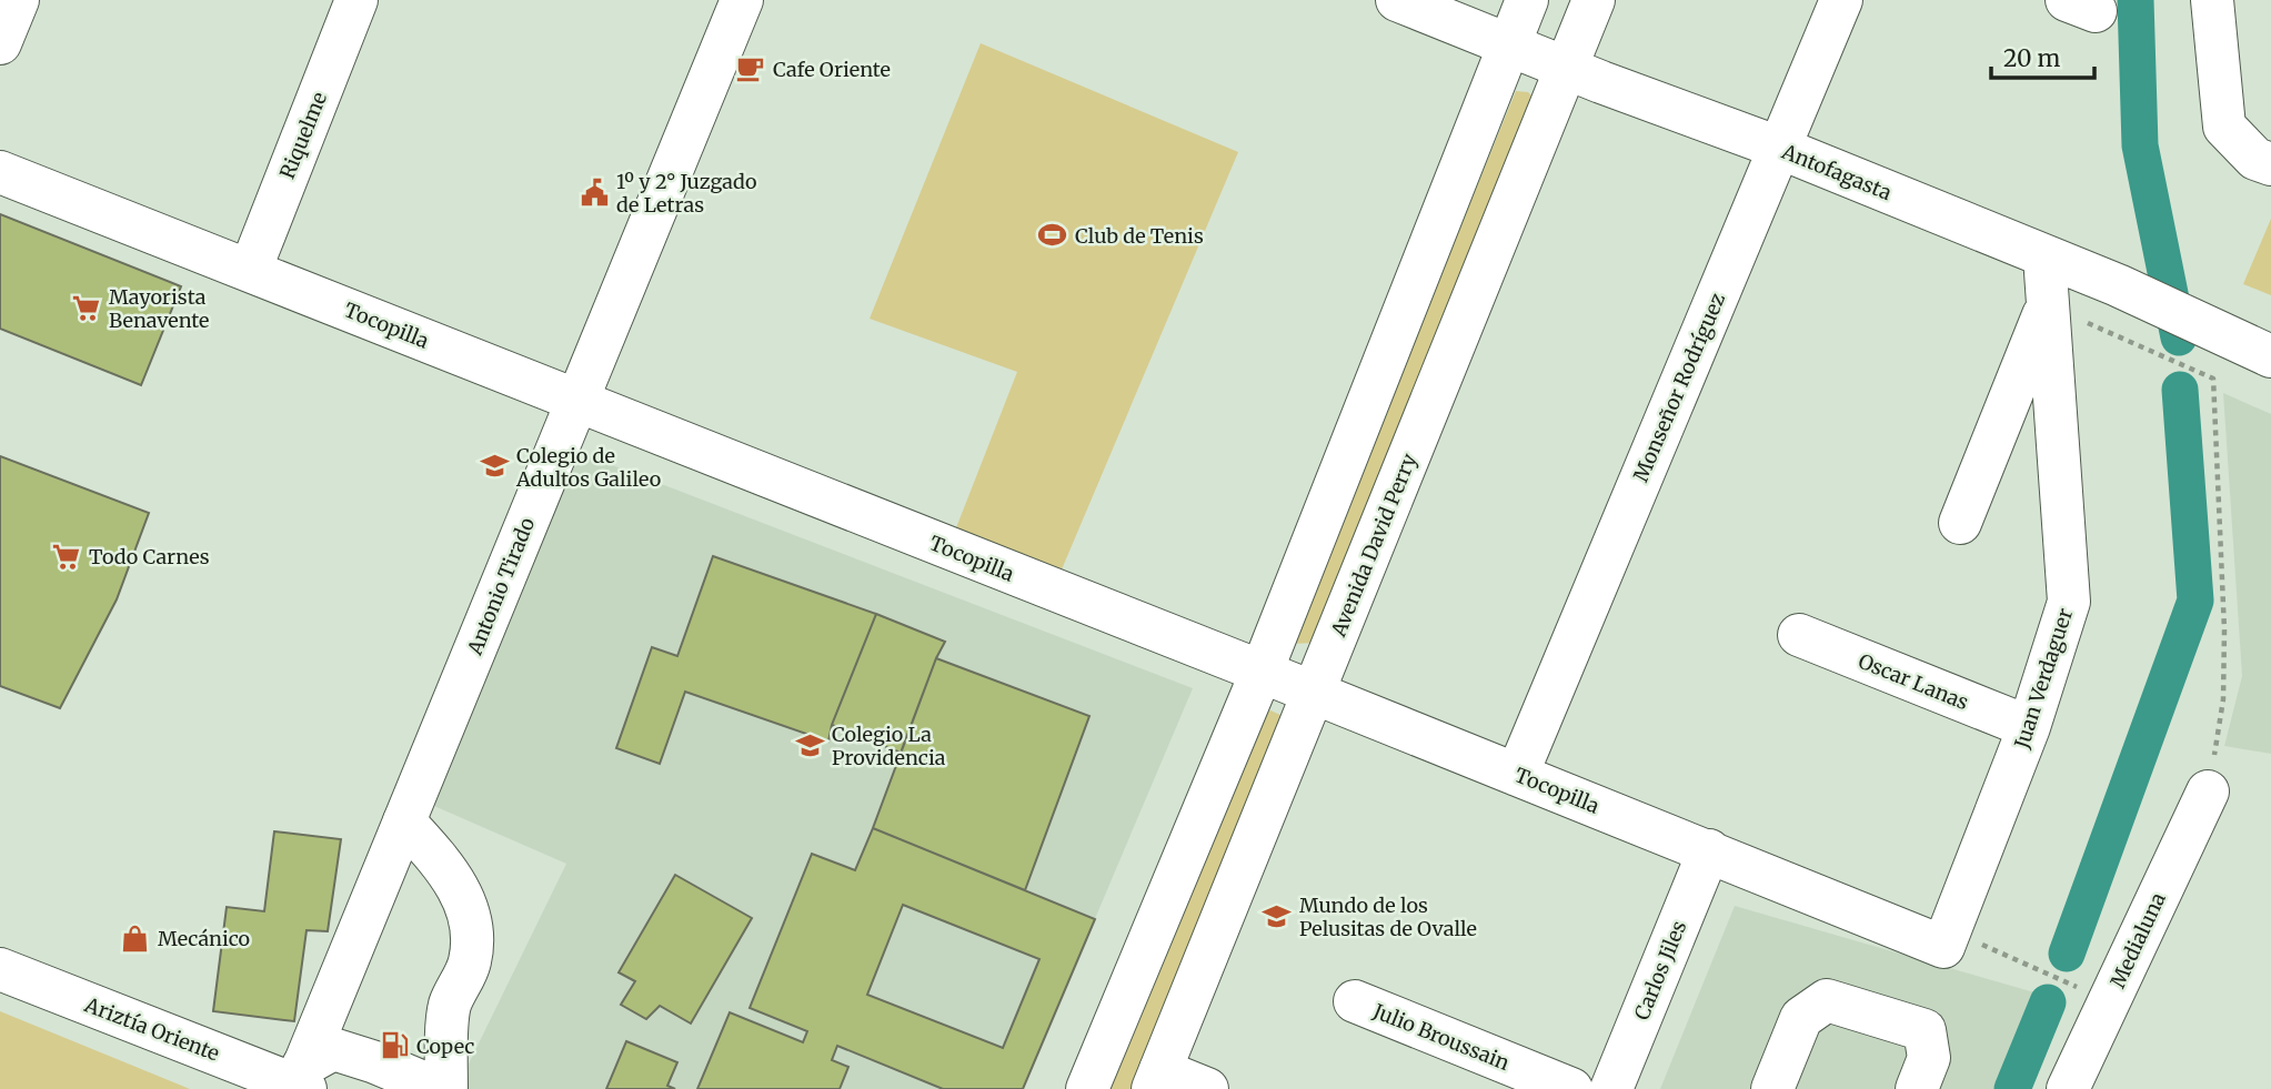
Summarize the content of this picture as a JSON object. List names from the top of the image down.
{
  "streets": {
    "street": [
      "Riquelme",
      "Antofagasta",
      "Tocopilla",
      "Monseñor Rodríguez",
      "Avenida David Perry",
      "Antonio Tirado",
      "Juan Verdaguer",
      "Oscar Lanas",
      "Medialuna",
      "Carlos Jiles",
      "Ariztía Oriente",
      "Julio Broussain"
    ]
  },
  "crossings": [
    ["Riquelme", "Tocopilla"],
    ["Antofagasta", "Monseñor Rodríguez"],
    ["Antofagasta", "Avenida David Perry"],
    ["Antofagasta", "Juan Verdaguer"],
    ["Tocopilla", "Monseñor Rodríguez"],
    ["Tocopilla", "Avenida David Perry"],
    ["Tocopilla", "Antonio Tirado"],
    ["Tocopilla", "Juan Verdaguer"],
    ["Tocopilla", "Carlos Jiles"],
    ["Antonio Tirado", "Ariztía Oriente"],
    ["Juan Verdaguer", "Oscar Lanas"]
  ],
  "places": {
    "cafe": ["Cafe Oriente"],
    "public building": ["1º y 2° Juzgado de Letras"],
    "sports": ["Club de Tenis"],
    "supermarket": ["Mayorista Benavente", "Todo Carnes"],
    "school or university": ["Colegio de Adultos Galileo", "Colegio La Providencia", "Mundo de los Pelusitas de Ovalle"],
    "shop": ["Mecánico"],
    "fuel station": ["Copec"]
  },
  "scale_bar": "20 m"
}
